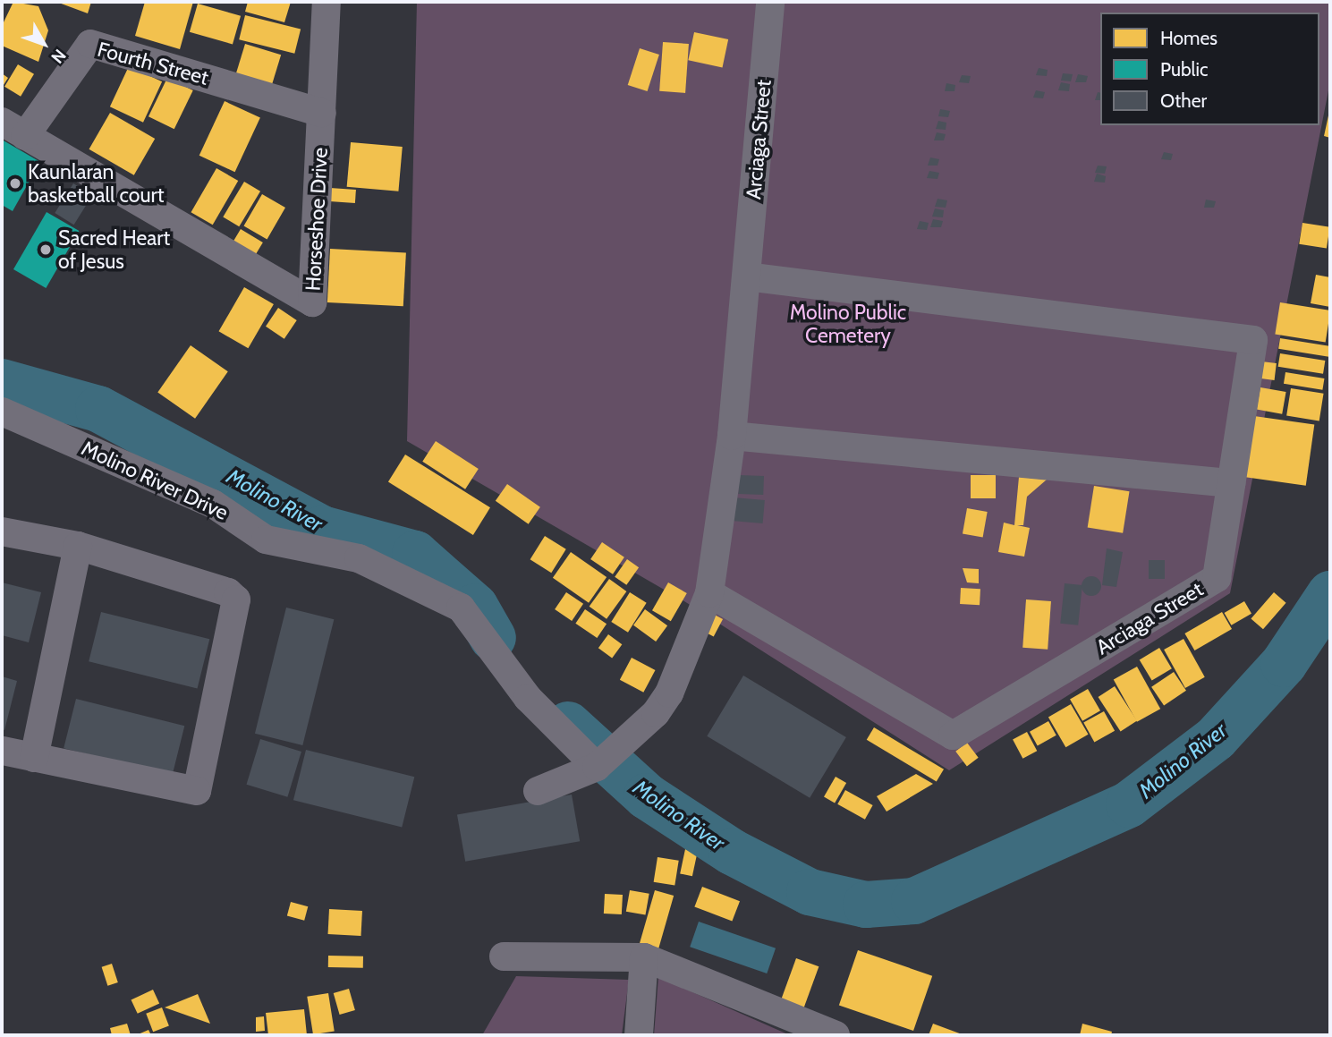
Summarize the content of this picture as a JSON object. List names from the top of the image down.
{
  "streets": {
    "street": [
      "Fourth Street",
      "Arciaga Street",
      "Horseshoe Drive",
      "Molino River Drive"
    ]
  },
  "crossings": [
    ["Fourth Street", "Horseshoe Drive"]
  ],
  "water": ["Molino River"],
  "parks": ["Molino Public Cemetery"],
  "places": ["Kaunlaran basketball court", "Sacred Heart of Jesus"],
  "legend": ["Homes", "Public", "Other"],
  "north": "bottom right"
}
